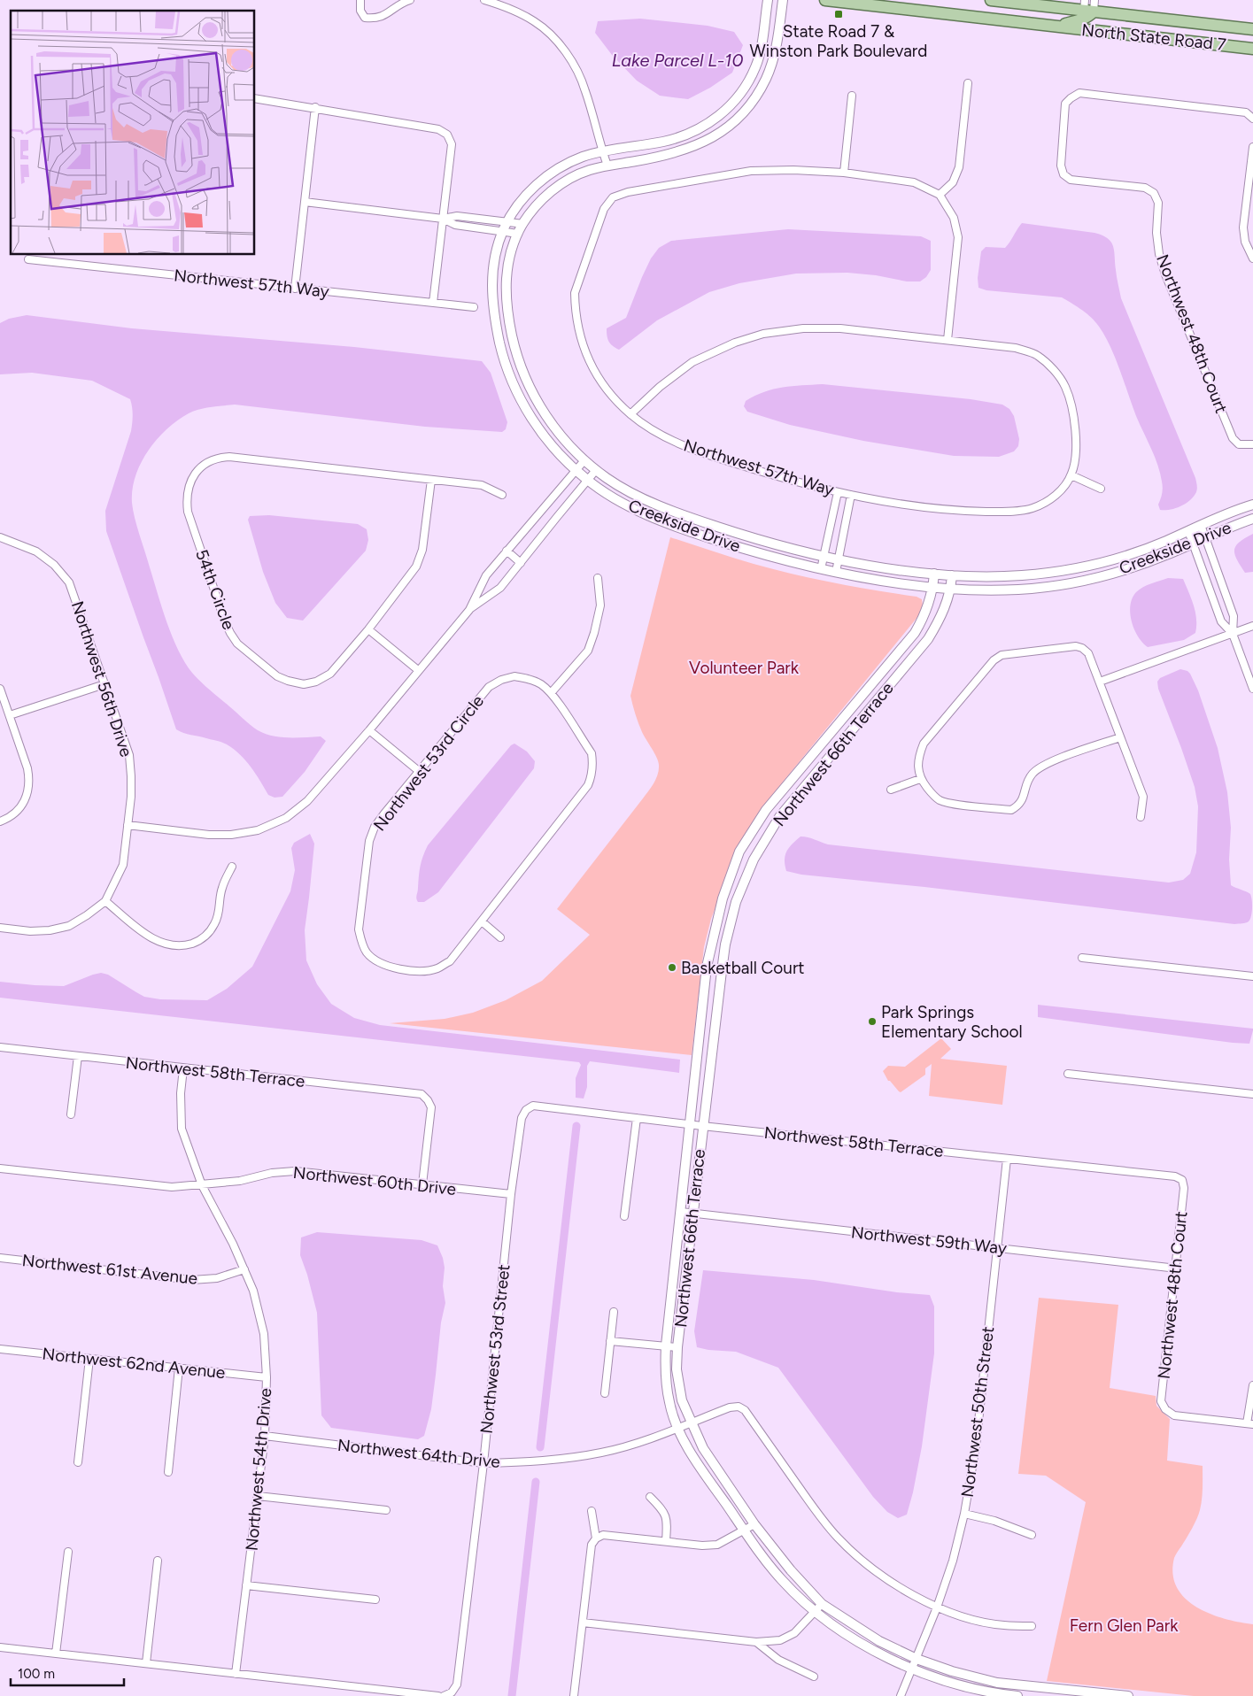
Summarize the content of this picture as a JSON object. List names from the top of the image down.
{
  "streets": {
    "main road": ["North State Road 7"],
    "street": [
      "Northwest 57th Way",
      "Northwest 48th Court",
      "Creekside Drive",
      "54th Circle",
      "Northwest 56th Drive",
      "Northwest 66th Terrace",
      "Northwest 53rd Circle",
      "Northwest 58th Terrace",
      "Northwest 60th Drive",
      "Northwest 59th Way",
      "Northwest 61st Avenue",
      "Northwest 53rd Street",
      "Northwest 62nd Avenue",
      "Northwest 50th Street",
      "Northwest 64th Drive",
      "Northwest 54th Drive"
    ]
  },
  "crossings": [
    ["Northwest 48th Court", "Northwest 58th Terrace"],
    ["Northwest 48th Court", "Northwest 59th Way"],
    ["Creekside Drive", "Northwest 66th Terrace"],
    ["Northwest 66th Terrace", "Northwest 58th Terrace"],
    ["Northwest 66th Terrace", "Northwest 59th Way"],
    ["Northwest 66th Terrace", "Northwest 50th Street"],
    ["Northwest 66th Terrace", "Northwest 64th Drive"],
    ["Northwest 58th Terrace", "Northwest 60th Drive"],
    ["Northwest 58th Terrace", "Northwest 53rd Street"],
    ["Northwest 58th Terrace", "Northwest 50th Street"],
    ["Northwest 58th Terrace", "Northwest 54th Drive"],
    ["Northwest 60th Drive", "Northwest 53rd Street"],
    ["Northwest 60th Drive", "Northwest 54th Drive"],
    ["Northwest 59th Way", "Northwest 50th Street"],
    ["Northwest 61st Avenue", "Northwest 54th Drive"],
    ["Northwest 53rd Street", "Northwest 64th Drive"],
    ["Northwest 62nd Avenue", "Northwest 54th Drive"],
    ["Northwest 50th Street", "Northwest 64th Drive"],
    ["Northwest 64th Drive", "Northwest 54th Drive"]
  ],
  "water": ["Lake Parcel L-10"],
  "parks": ["Volunteer Park", "Fern Glen Park"],
  "places": {
    "transit": ["State Road 7 & Winston Park Boulevard"],
    "other": ["Basketball Court", "Park Springs Elementary School"]
  },
  "scale_bar": "100 m"
}
